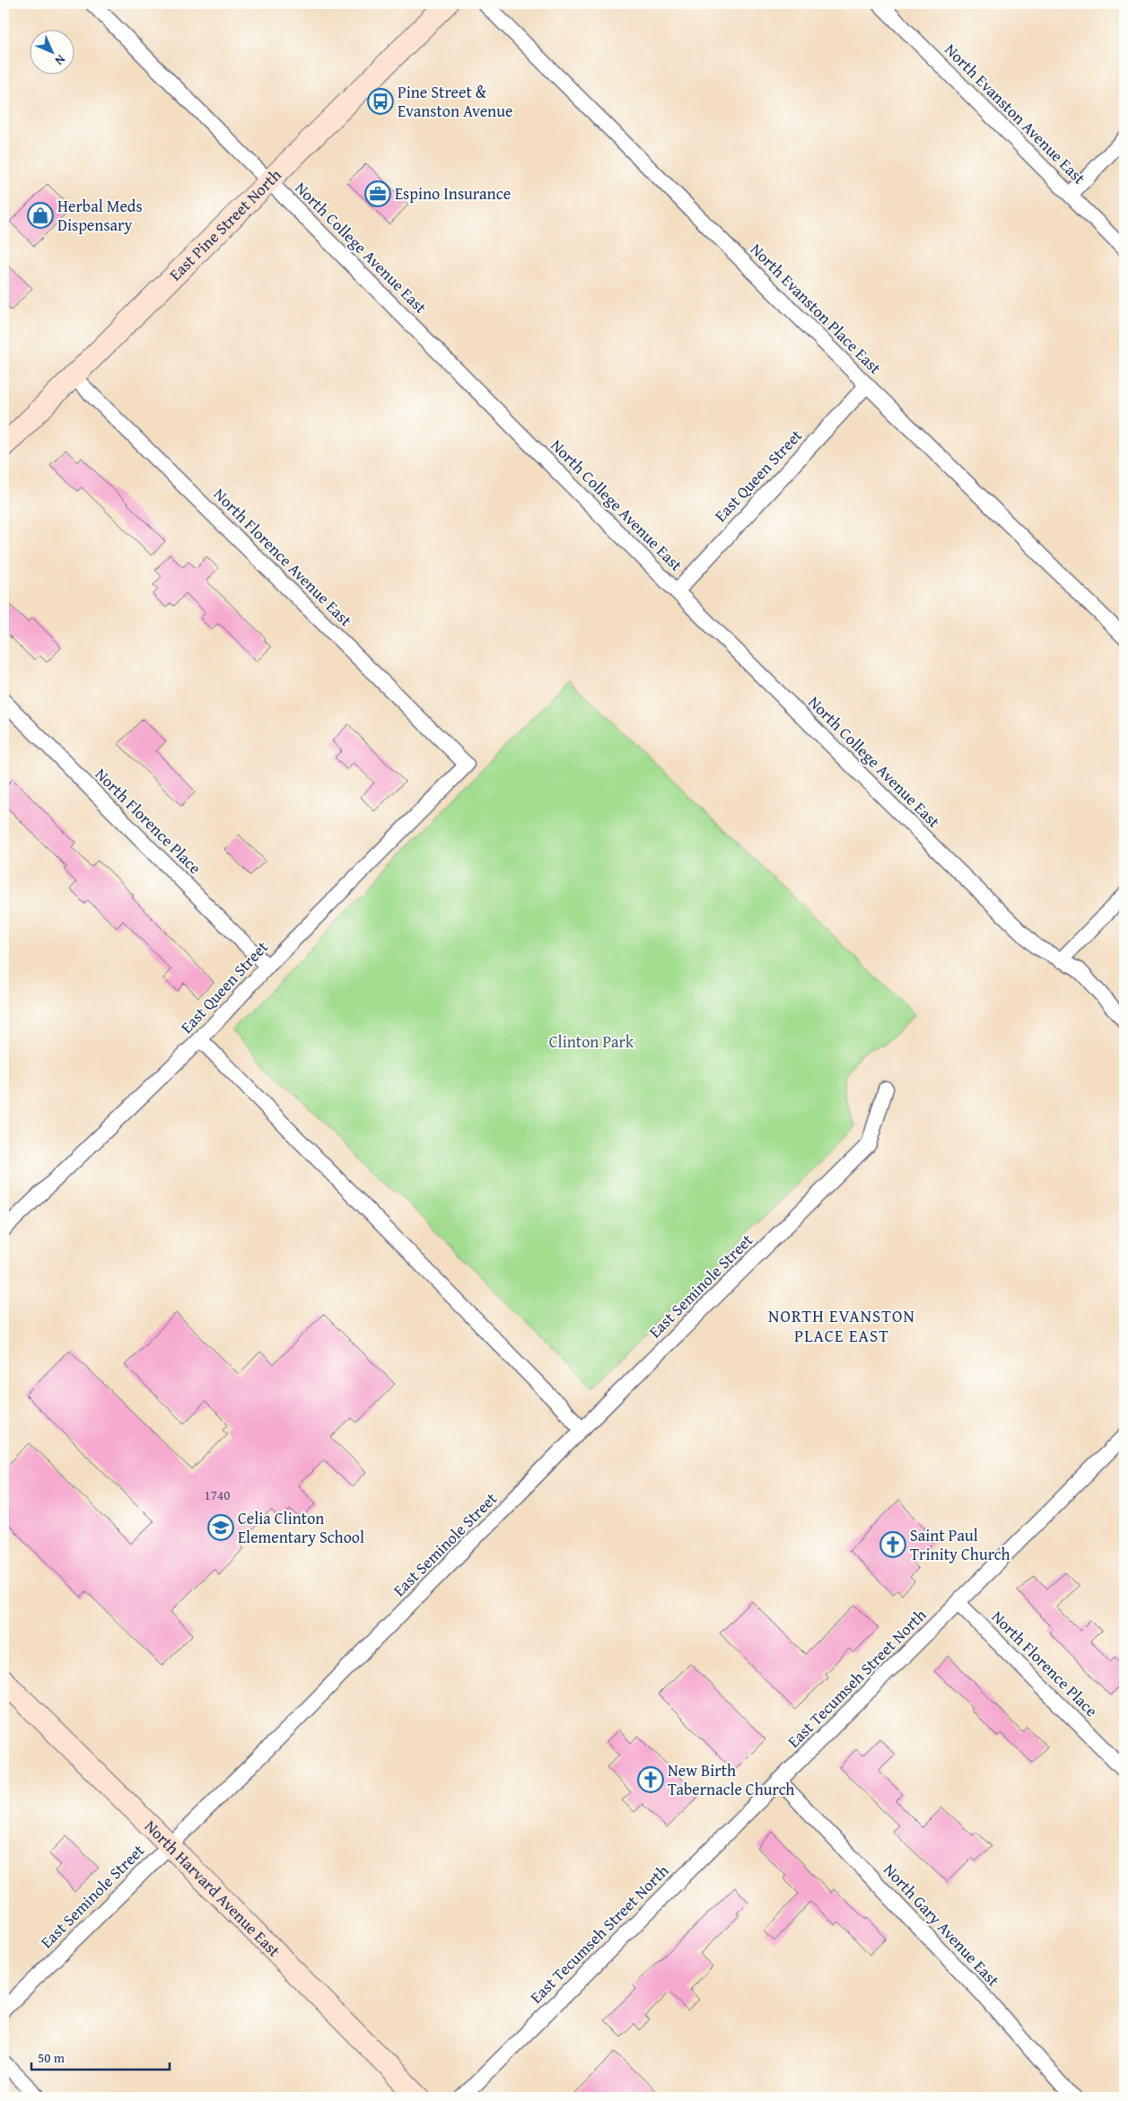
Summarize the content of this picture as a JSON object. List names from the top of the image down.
{
  "streets": {
    "main road": ["East Pine Street North", "North Harvard Avenue East"],
    "street": [
      "North Evanston Avenue East",
      "North College Avenue East",
      "North Evanston Place East",
      "East Queen Street",
      "North Florence Avenue East",
      "North Florence Place",
      "East Seminole Street",
      "East Tecumseh Street North",
      "North Gary Avenue East"
    ]
  },
  "crossings": [
    ["East Pine Street North", "North College Avenue East"],
    ["East Pine Street North", "North Florence Avenue East"],
    ["North College Avenue East", "East Queen Street"],
    ["North Evanston Place East", "East Queen Street"],
    ["East Queen Street", "North Florence Avenue East"],
    ["East Queen Street", "North Florence Place"],
    ["North Florence Place", "East Tecumseh Street North"],
    ["East Seminole Street", "North Harvard Avenue East"],
    ["East Tecumseh Street North", "North Gary Avenue East"]
  ],
  "districts": ["NORTH EVANSTON PLACE EAST"],
  "parks": ["Clinton Park"],
  "places": {
    "bus stop": ["Pine Street & Evanston Avenue"],
    "office": ["Espino Insurance"],
    "shop": ["Herbal Meds Dispensary"],
    "school or university": ["Celia Clinton Elementary School"],
    "church": ["Saint Paul Trinity Church", "New Birth Tabernacle Church"]
  },
  "house_numbers": ["1740"],
  "scale_bar": "50 m",
  "north": "bottom right"
}
